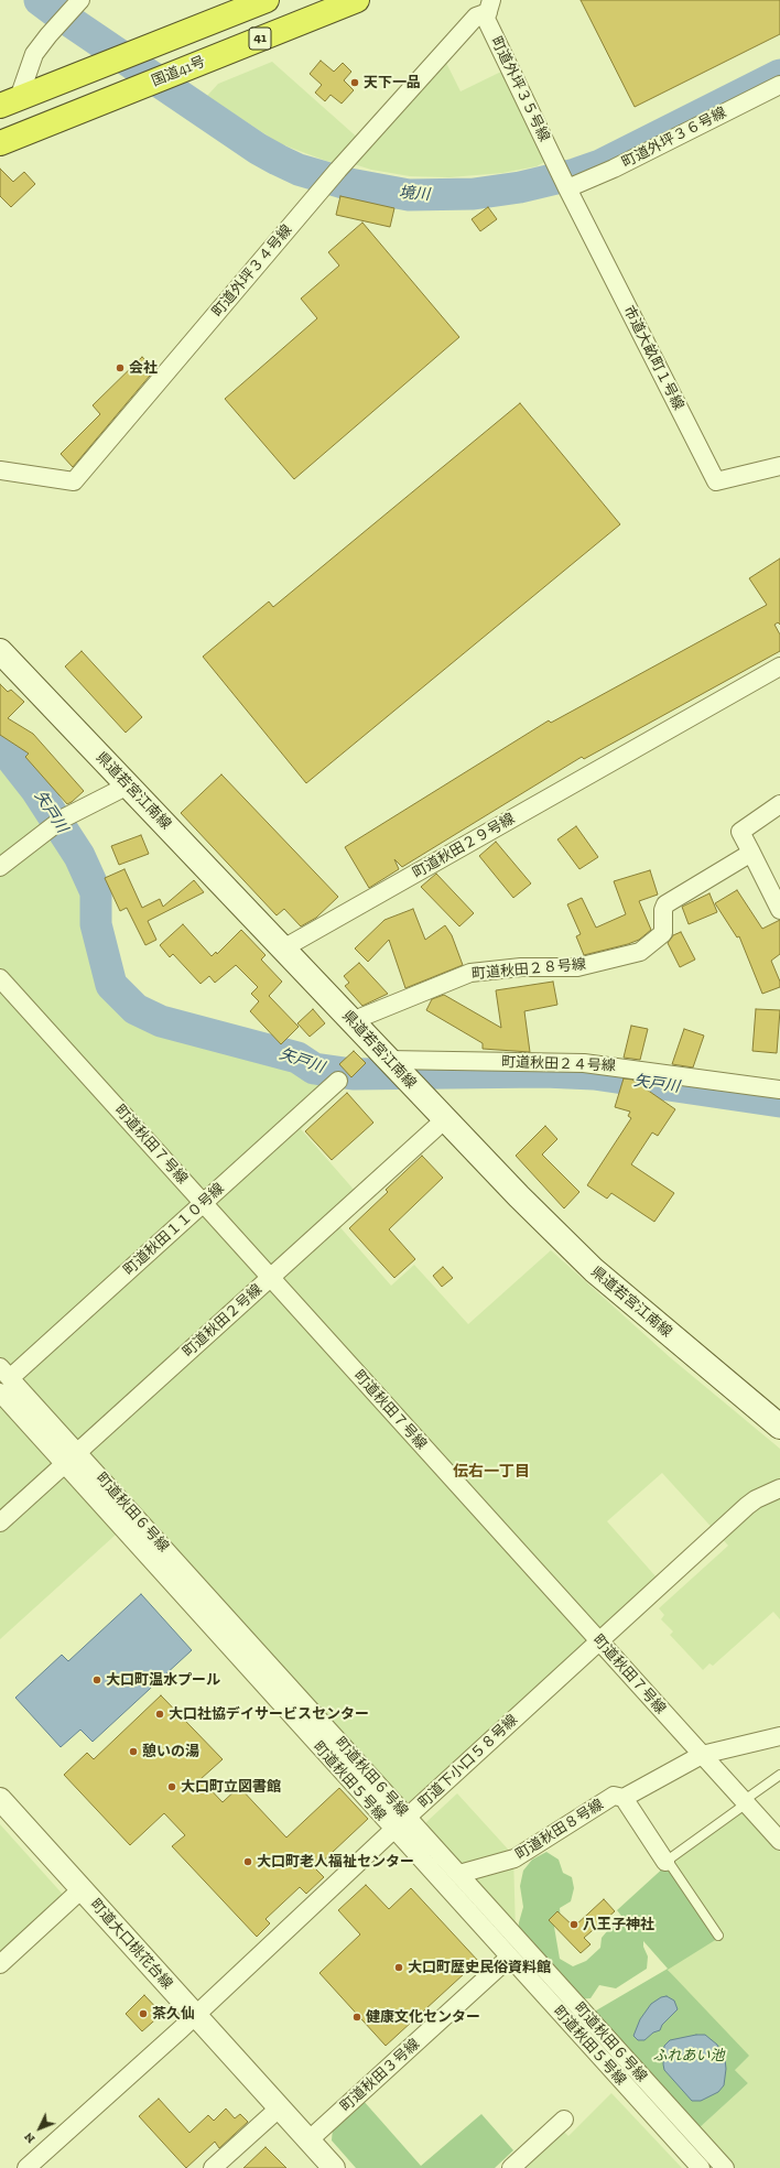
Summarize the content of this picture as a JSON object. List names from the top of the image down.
{
  "streets": {
    "highway": ["41", "国道41号"],
    "main road": ["県道若宮江南線"],
    "street": [
      "町道外坪３５号線",
      "町道外坪３６号線",
      "町道外坪３４号線",
      "市道大畝町１号線",
      "町道秋田２９号線",
      "町道秋田２８号線",
      "町道秋田２４号線",
      "町道秋田７号線",
      "町道秋田１１０号線",
      "町道秋田２号線",
      "町道秋田６号線",
      "町道下小口５８号線",
      "町道秋田５号線",
      "町道秋田８号線",
      "町道大口桃花台線",
      "町道秋田３号線"
    ]
  },
  "crossings": [
    ["町道外坪３５号線", "町道外坪３６号線"],
    ["町道外坪３５号線", "町道外坪３４号線"],
    ["町道外坪３５号線", "市道大畝町１号線"],
    ["町道外坪３６号線", "市道大畝町１号線"],
    ["県道若宮江南線", "町道秋田２９号線"],
    ["県道若宮江南線", "町道秋田２８号線"],
    ["県道若宮江南線", "町道秋田２４号線"],
    ["県道若宮江南線", "町道秋田２号線"],
    ["町道秋田７号線", "町道秋田１１０号線"],
    ["町道秋田７号線", "町道秋田２号線"],
    ["町道秋田７号線", "町道下小口５８号線"],
    ["町道秋田７号線", "町道秋田８号線"],
    ["町道秋田１１０号線", "町道秋田６号線"],
    ["町道秋田２号線", "町道秋田６号線"],
    ["町道秋田２号線", "町道秋田５号線"],
    ["町道秋田６号線", "町道下小口５８号線"],
    ["町道秋田６号線", "町道秋田５号線"],
    ["町道秋田６号線", "町道秋田８号線"],
    ["町道下小口５８号線", "町道秋田５号線"],
    ["町道下小口５８号線", "町道大口桃花台線"],
    ["町道秋田５号線", "町道秋田３号線"],
    ["町道大口桃花台線", "町道秋田３号線"]
  ],
  "districts": ["伝右一丁目"],
  "water": ["境川", "矢戸川"],
  "parks": ["ふれあい池"],
  "places": [
    "天下一品",
    "会社",
    "大口町温水プール",
    "大口社協デイサービスセンター",
    "憩いの湯",
    "大口町立図書館",
    "大口町老人福祉センター",
    "八王子神社",
    "大口町歴史民俗資料館",
    "茶久仙",
    "健康文化センター"
  ],
  "north": "bottom left"
}
